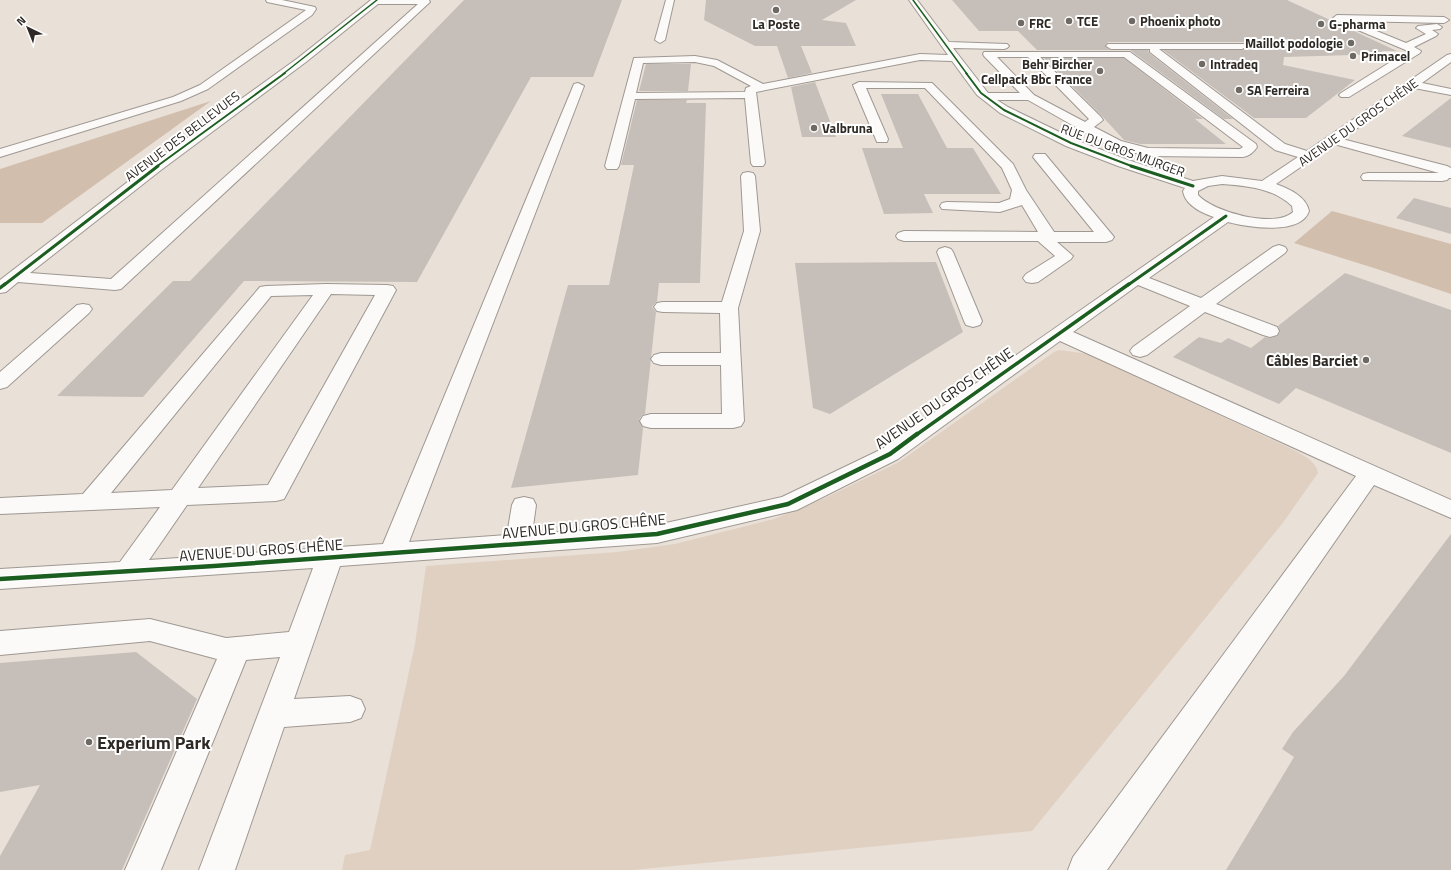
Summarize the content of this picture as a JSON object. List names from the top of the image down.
{
  "streets": {
    "street": ["AVENUE DU GROS CHÊNE", "AVENUE DES BELLEVUES", "RUE DU GROS MURGER"]
  },
  "places": [
    "La Poste",
    "TCE",
    "Phoenix photo",
    "FRC",
    "G-pharma",
    "Maillot podologie",
    "Primacel",
    "Intradeq",
    "Behr Bircher Cellpack Bbc France",
    "SA Ferreira",
    "Valbruna",
    "Câbles Barciet",
    "Experium Park"
  ],
  "north": "top left"
}
